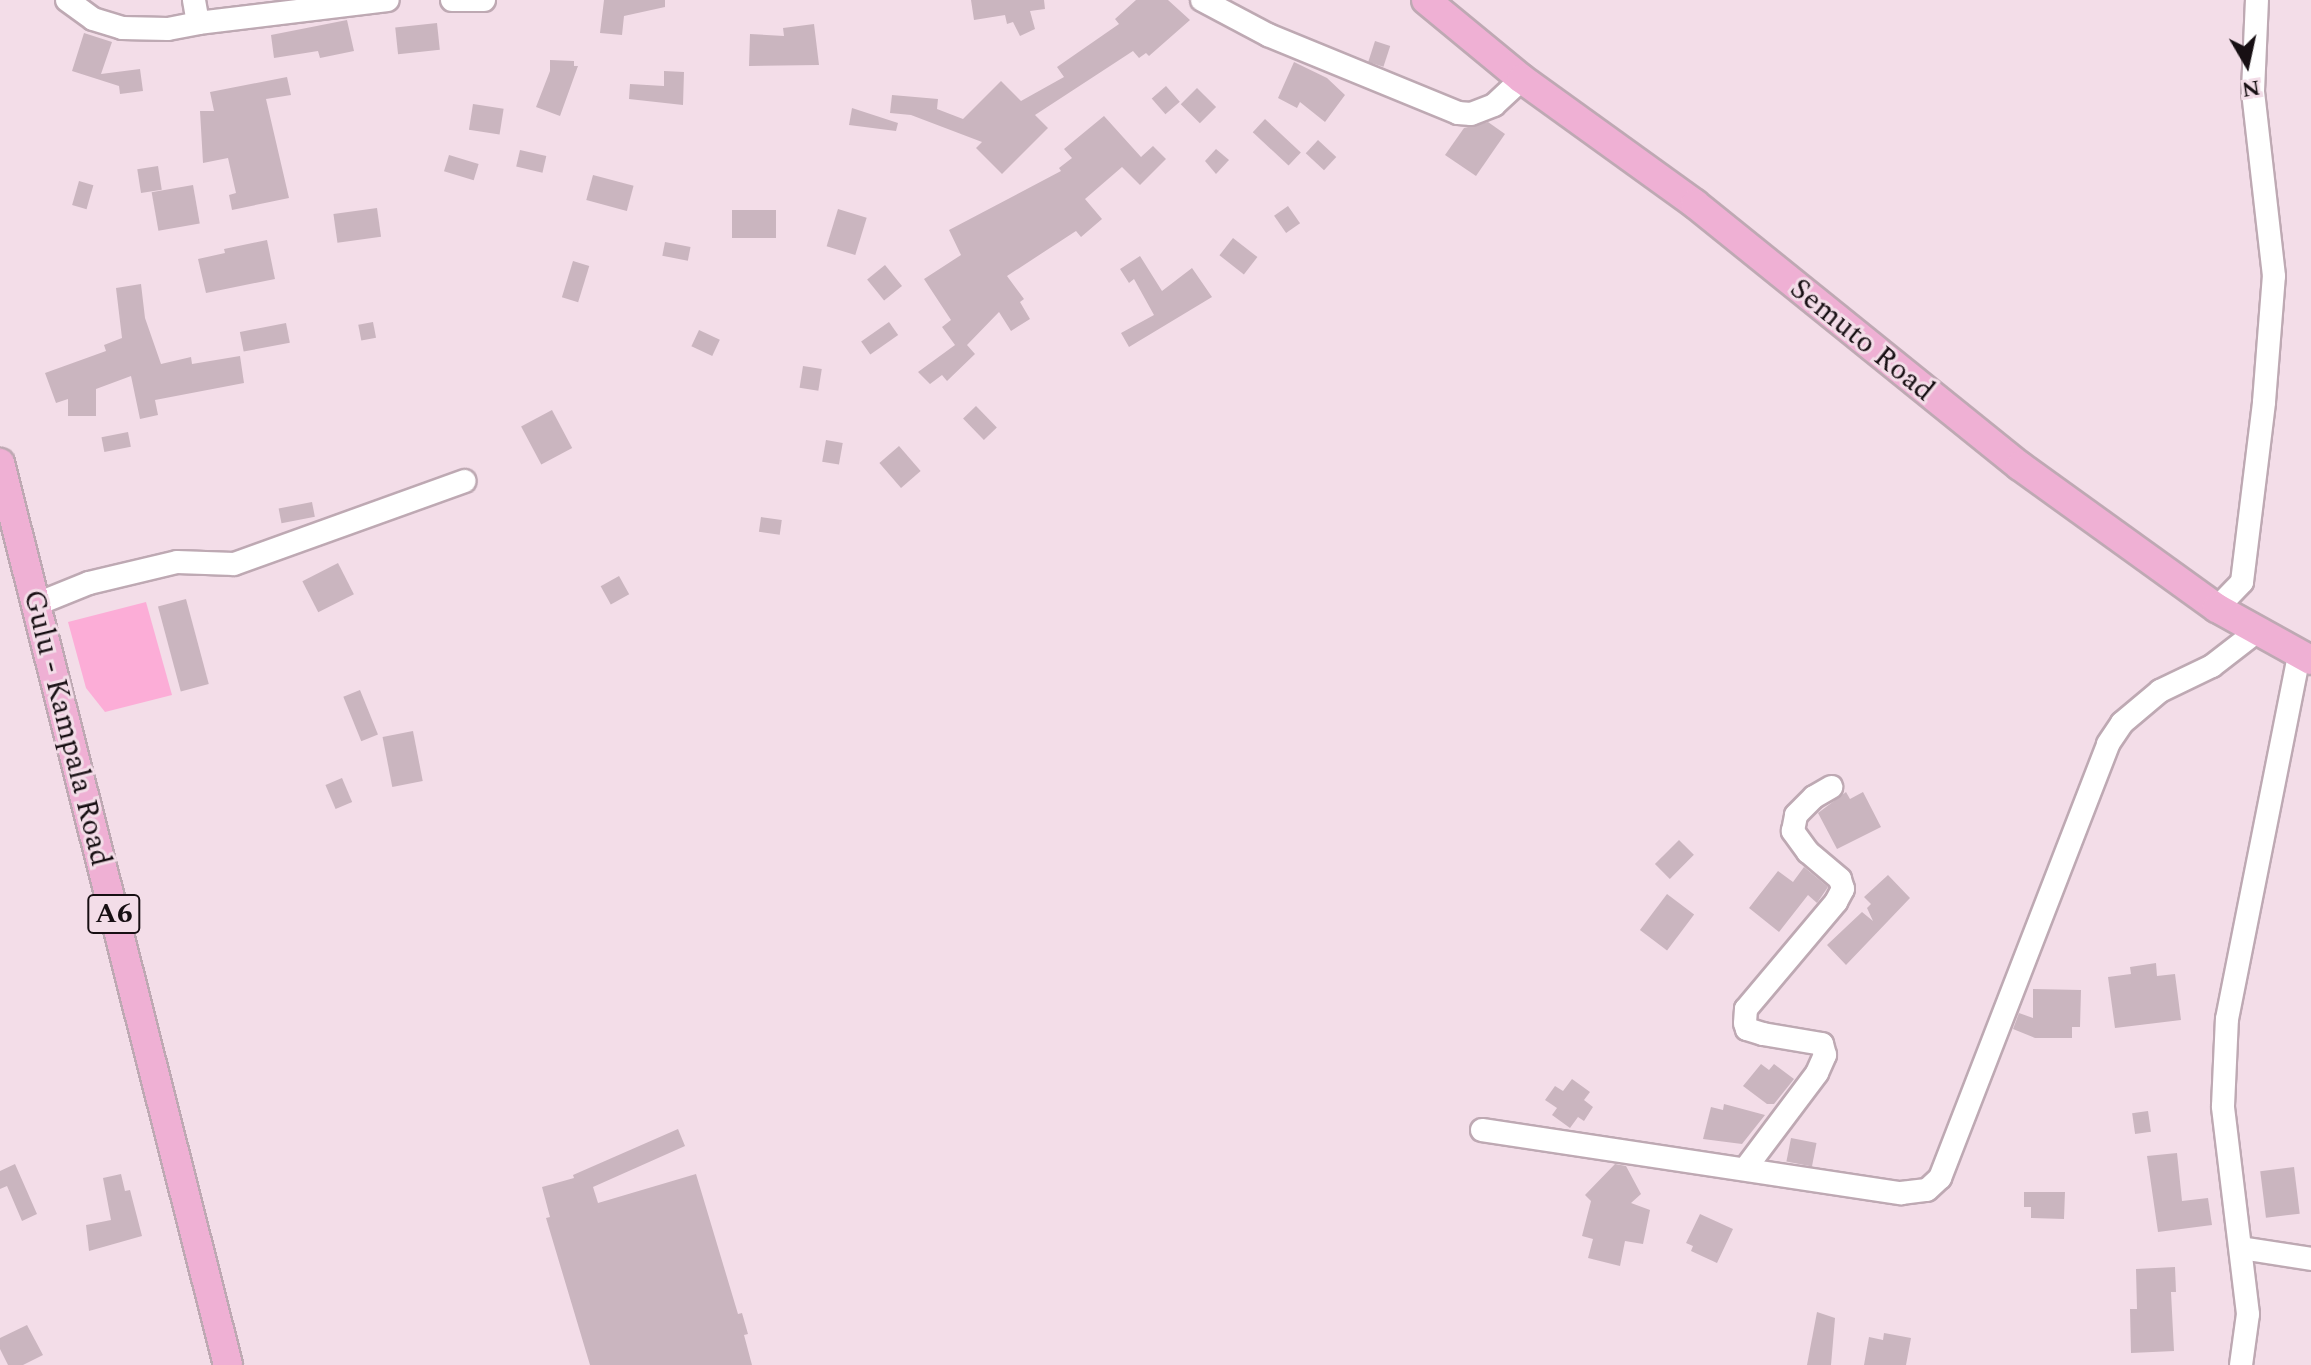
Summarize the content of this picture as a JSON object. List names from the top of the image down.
{
  "streets": {
    "main road": ["Semuto Road", "Gulu - Kampala Road", "A6"]
  },
  "north": "bottom"
}
